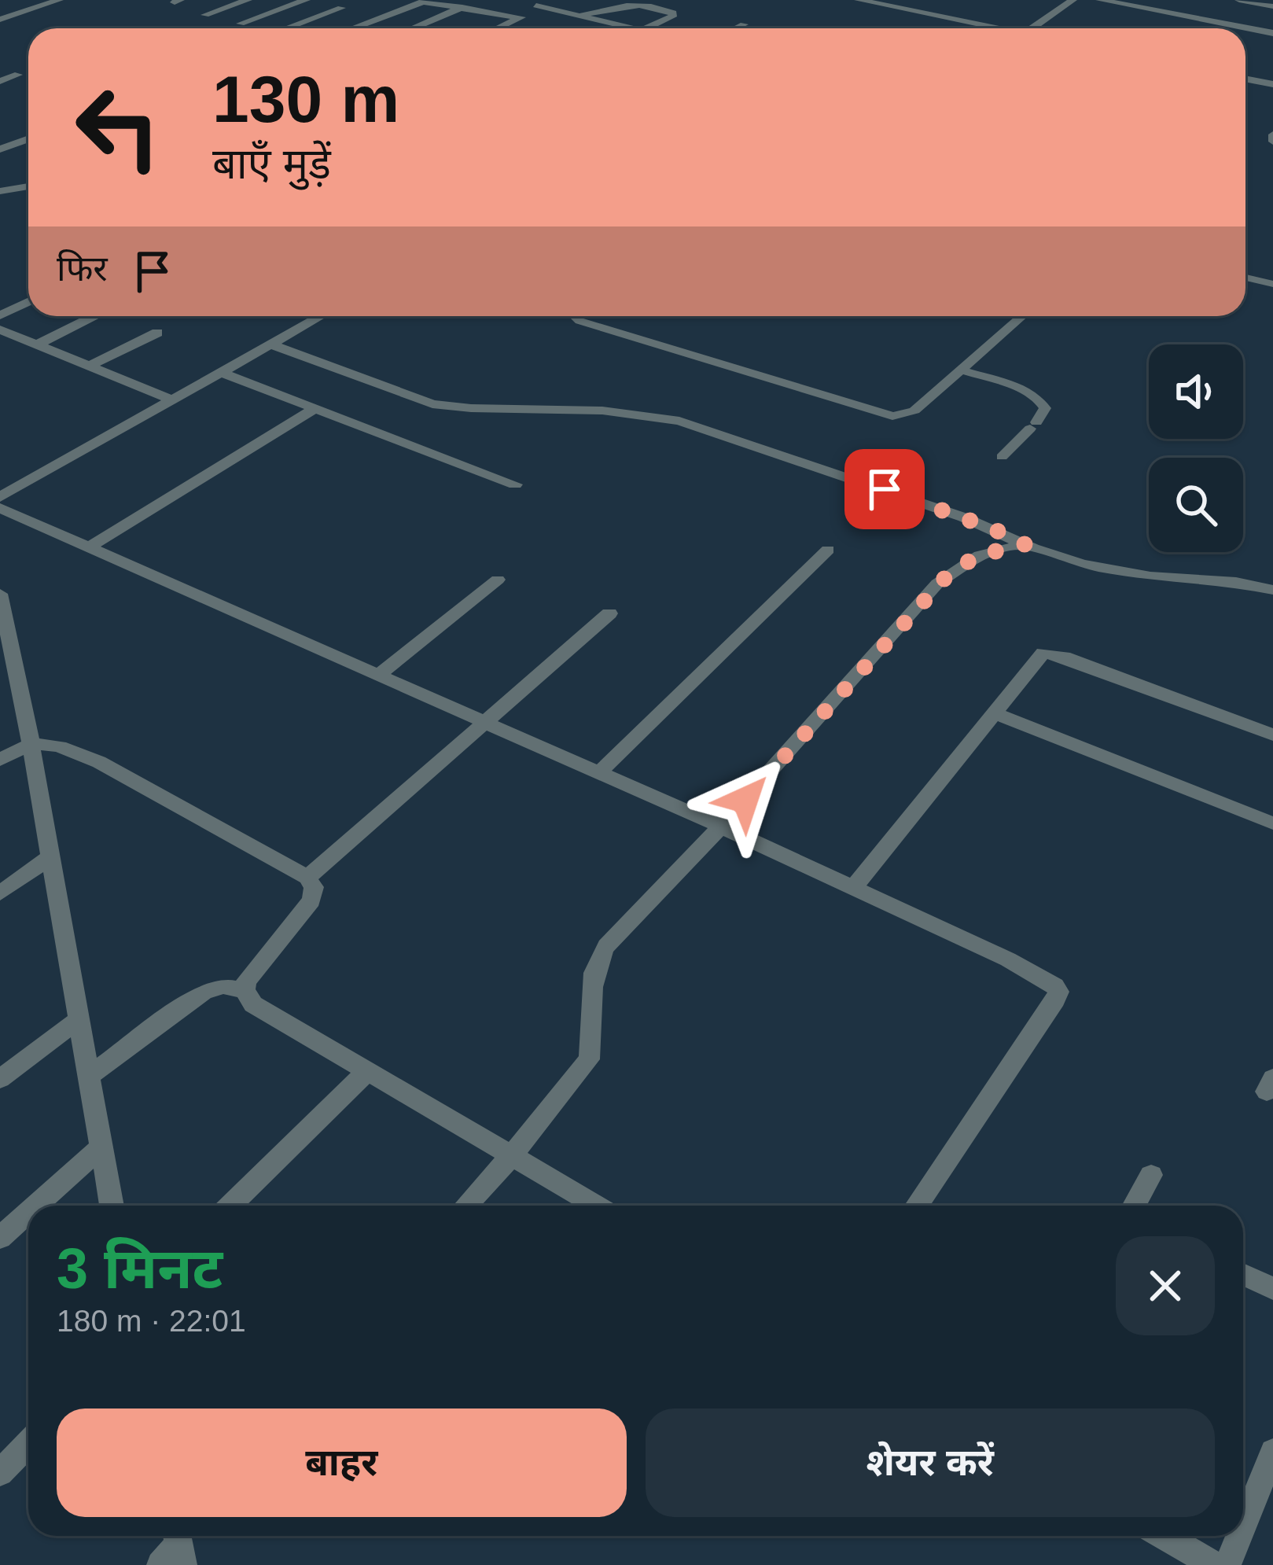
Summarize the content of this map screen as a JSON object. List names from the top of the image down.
{
  "page": {
    "turn": ["130 m", "बाएँ मुड़ें"],
    "then": "फिर",
    "heading": ["3 मिनट", "180 m · 22:01"],
    "buttons": ["बाहर", "शेयर करें"]
  }
}
